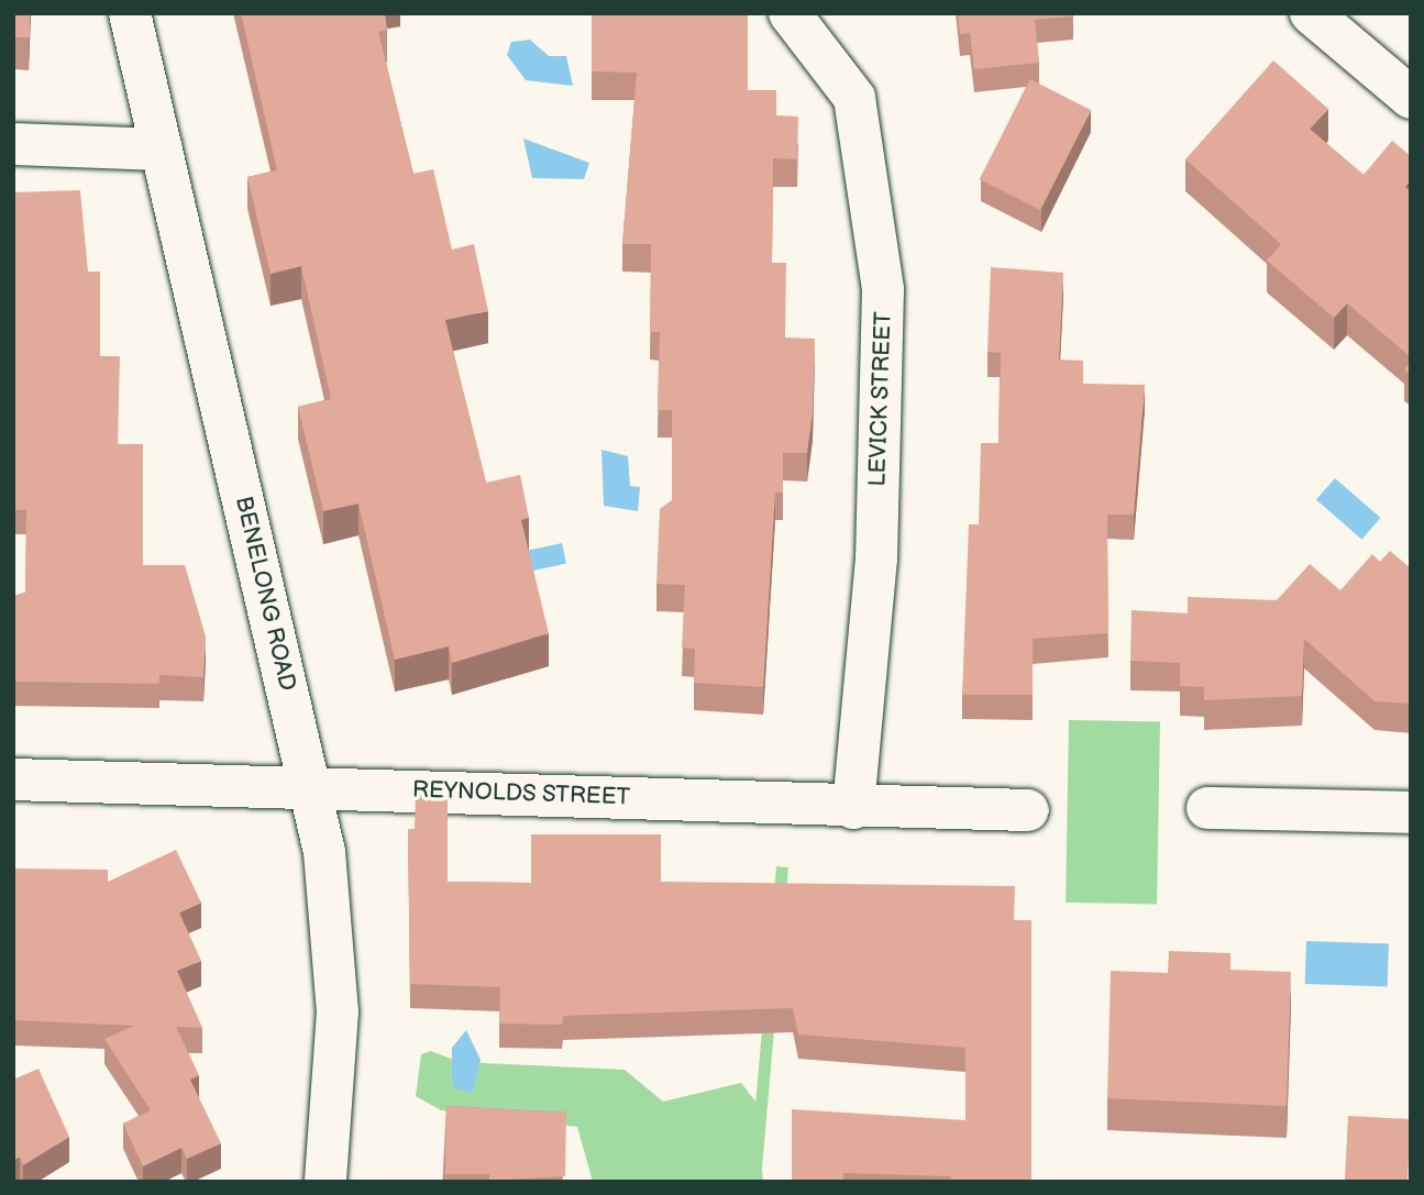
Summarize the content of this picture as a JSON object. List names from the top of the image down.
{
  "streets": {
    "street": ["LEVICK STREET", "BENELONG ROAD", "REYNOLDS STREET"]
  },
  "crossings": [
    ["LEVICK STREET", "REYNOLDS STREET"],
    ["BENELONG ROAD", "REYNOLDS STREET"]
  ]
}
